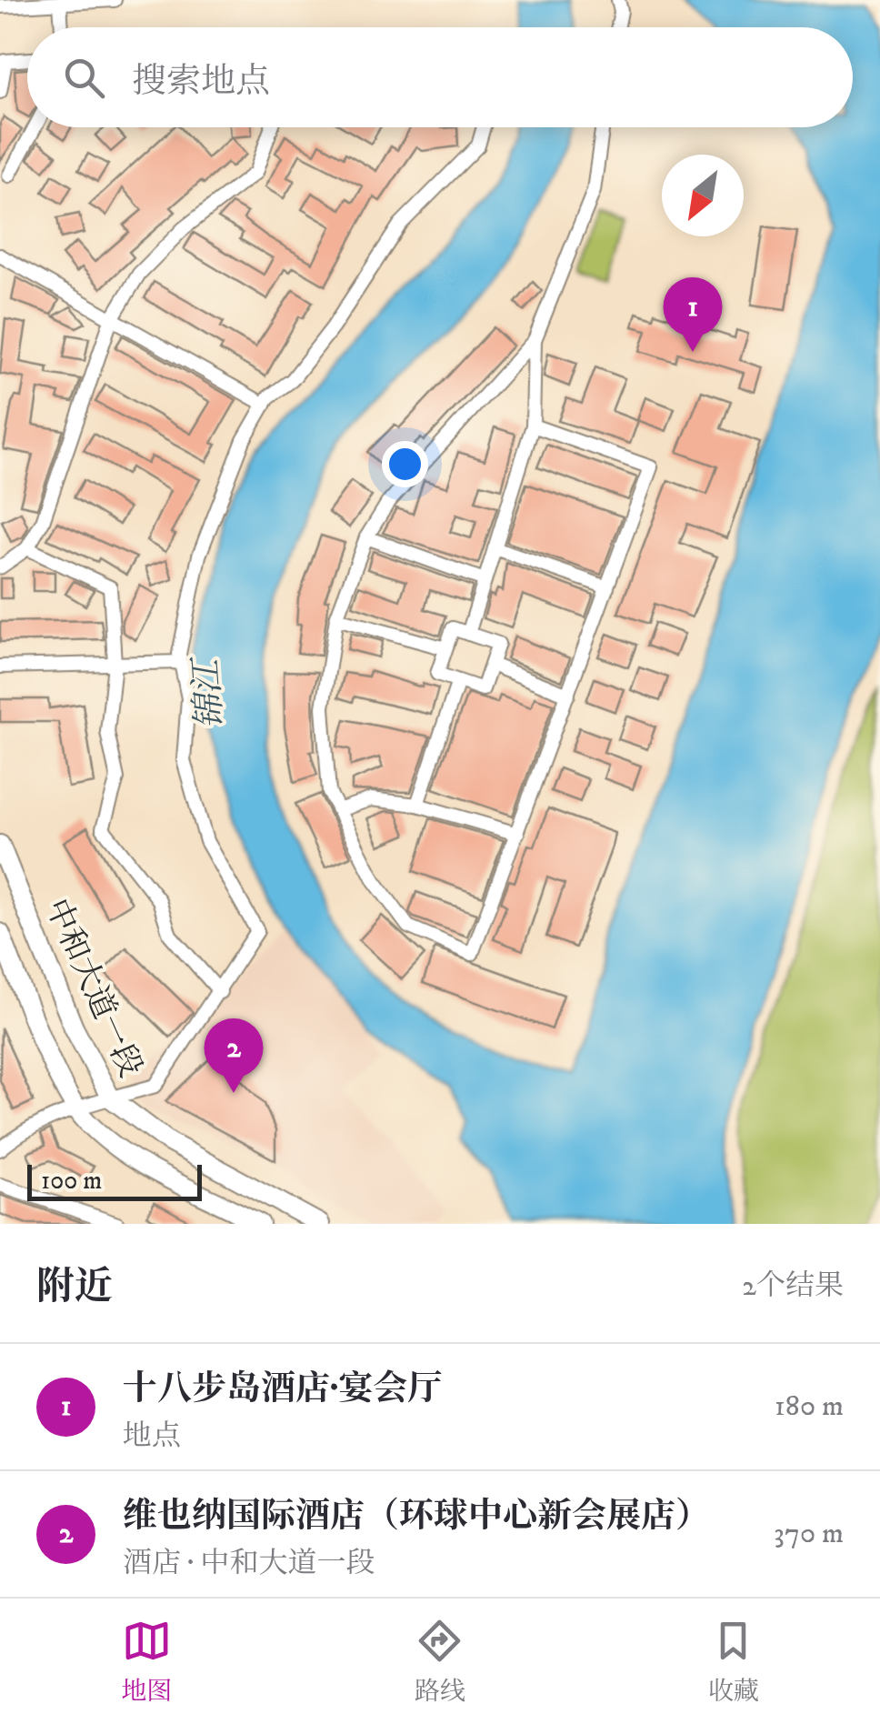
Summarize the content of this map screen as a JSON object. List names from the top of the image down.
{
  "streets": {
    "main road": ["中和大道一段"]
  },
  "water": ["锦江"],
  "scale_bar": "100 m",
  "north": "bottom left",
  "page": {
    "search": "搜索地点",
    "pins": ["1", "2"],
    "scale": "100 m",
    "heading": ["附近", "2个结果"],
    "list": [
      {
        "mark": "1",
        "name": "十八步岛酒店·宴会厅",
        "note": "地点",
        "value": "180 m"
      },
      {
        "mark": "2",
        "name": "维也纳国际酒店（环球中心新会展店）",
        "note": "酒店 · 中和大道一段",
        "value": "370 m"
      }
    ],
    "nav": ["地图", "路线", "收藏"]
  }
}
